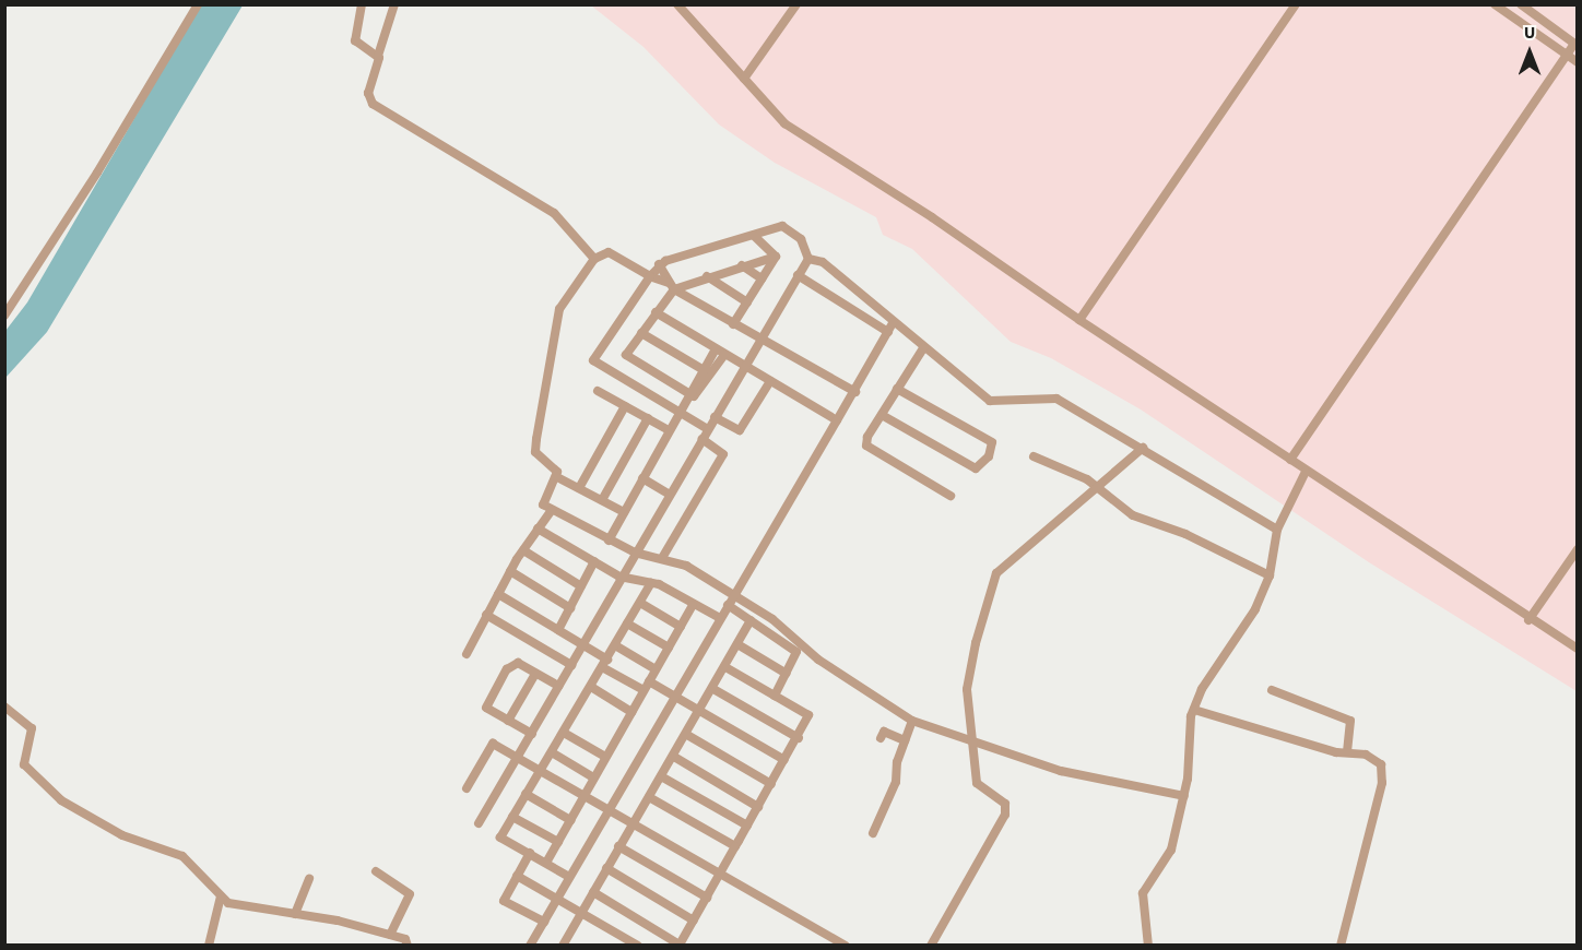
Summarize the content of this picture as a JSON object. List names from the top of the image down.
{
  "north": "top"
}
